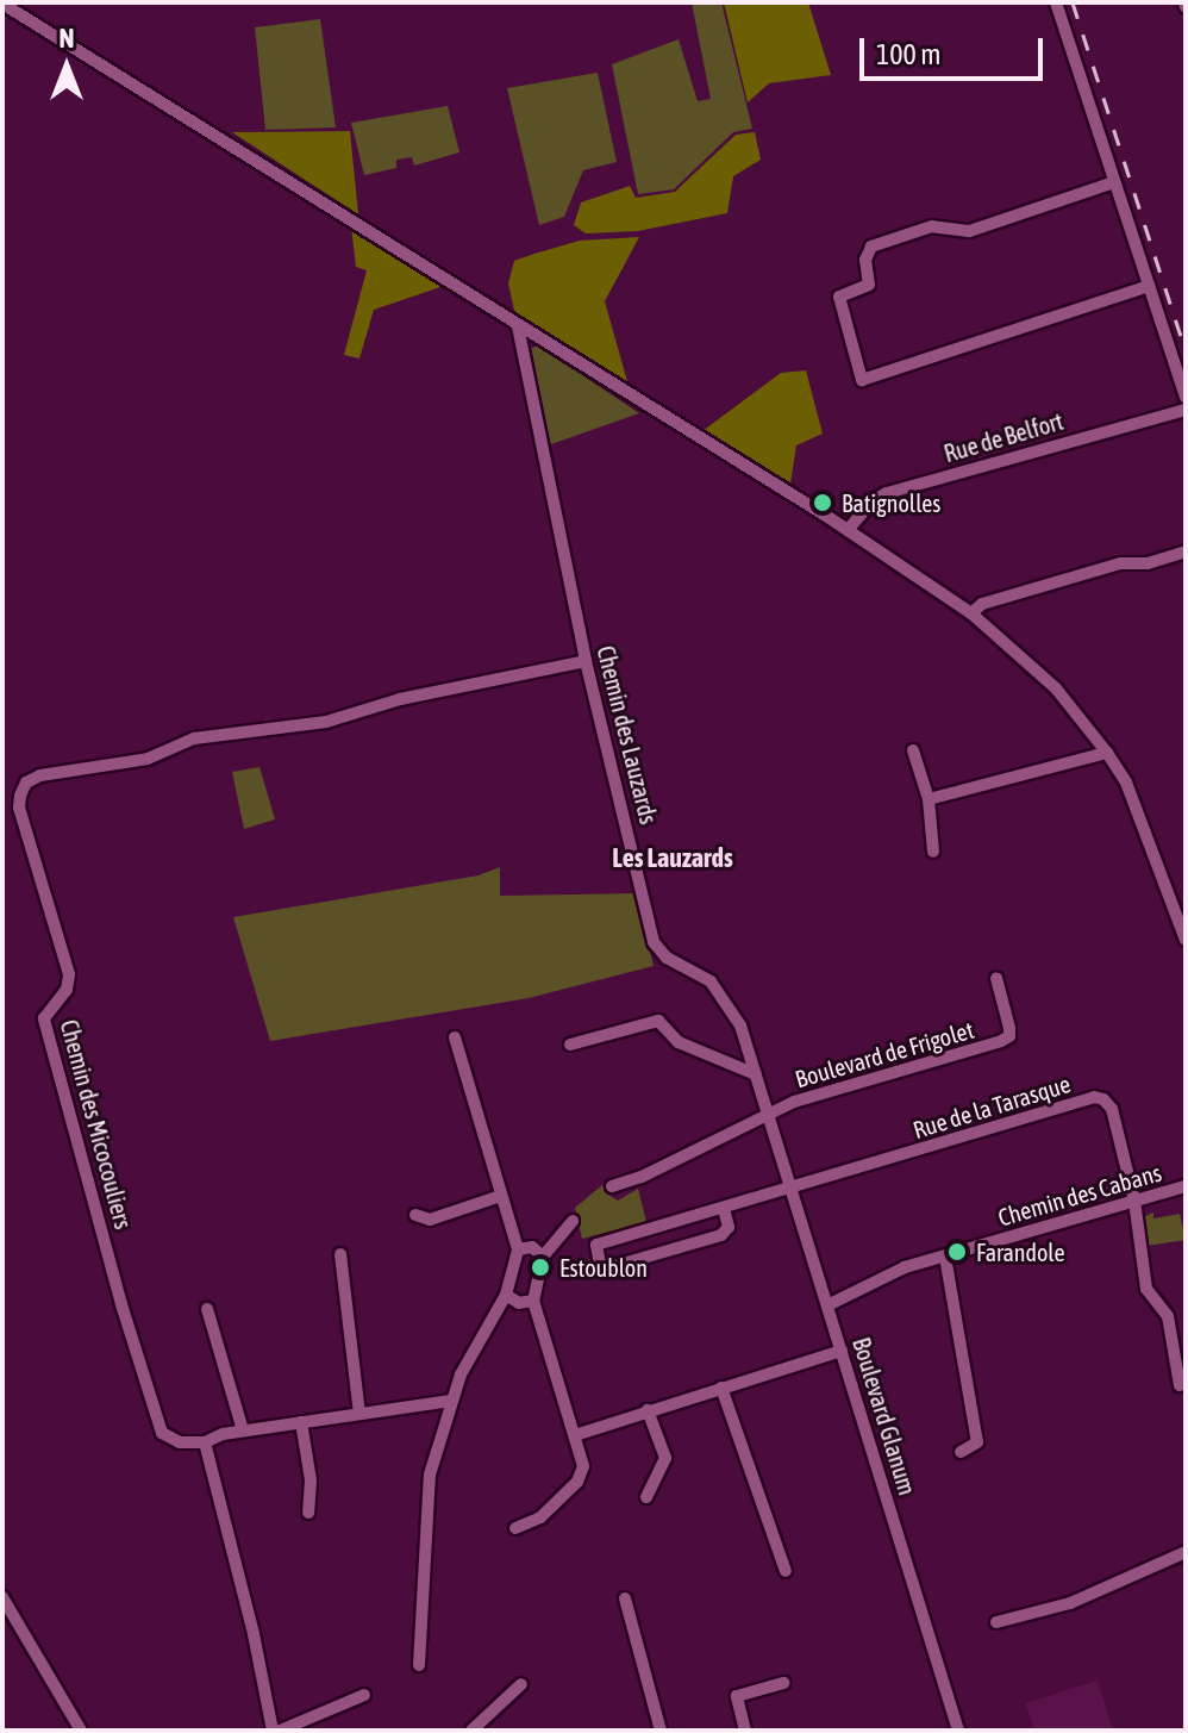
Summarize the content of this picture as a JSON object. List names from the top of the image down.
{
  "streets": {
    "street": [
      "Rue de Belfort",
      "Chemin des Lauzards",
      "Boulevard de Frigolet",
      "Rue de la Tarasque",
      "Chemin des Micocouliers",
      "Chemin des Cabans",
      "Boulevard Glanum"
    ]
  },
  "crossings": [
    ["Chemin des Lauzards", "Boulevard de Frigolet"],
    ["Chemin des Lauzards", "Chemin des Micocouliers"],
    ["Chemin des Lauzards", "Boulevard Glanum"],
    ["Boulevard de Frigolet", "Boulevard Glanum"],
    ["Rue de la Tarasque", "Chemin des Cabans"],
    ["Rue de la Tarasque", "Boulevard Glanum"],
    ["Chemin des Cabans", "Boulevard Glanum"]
  ],
  "districts": ["Les Lauzards"],
  "places": ["Batignolles", "Farandole", "Estoublon"],
  "scale_bar": "100 m",
  "north": "top"
}
